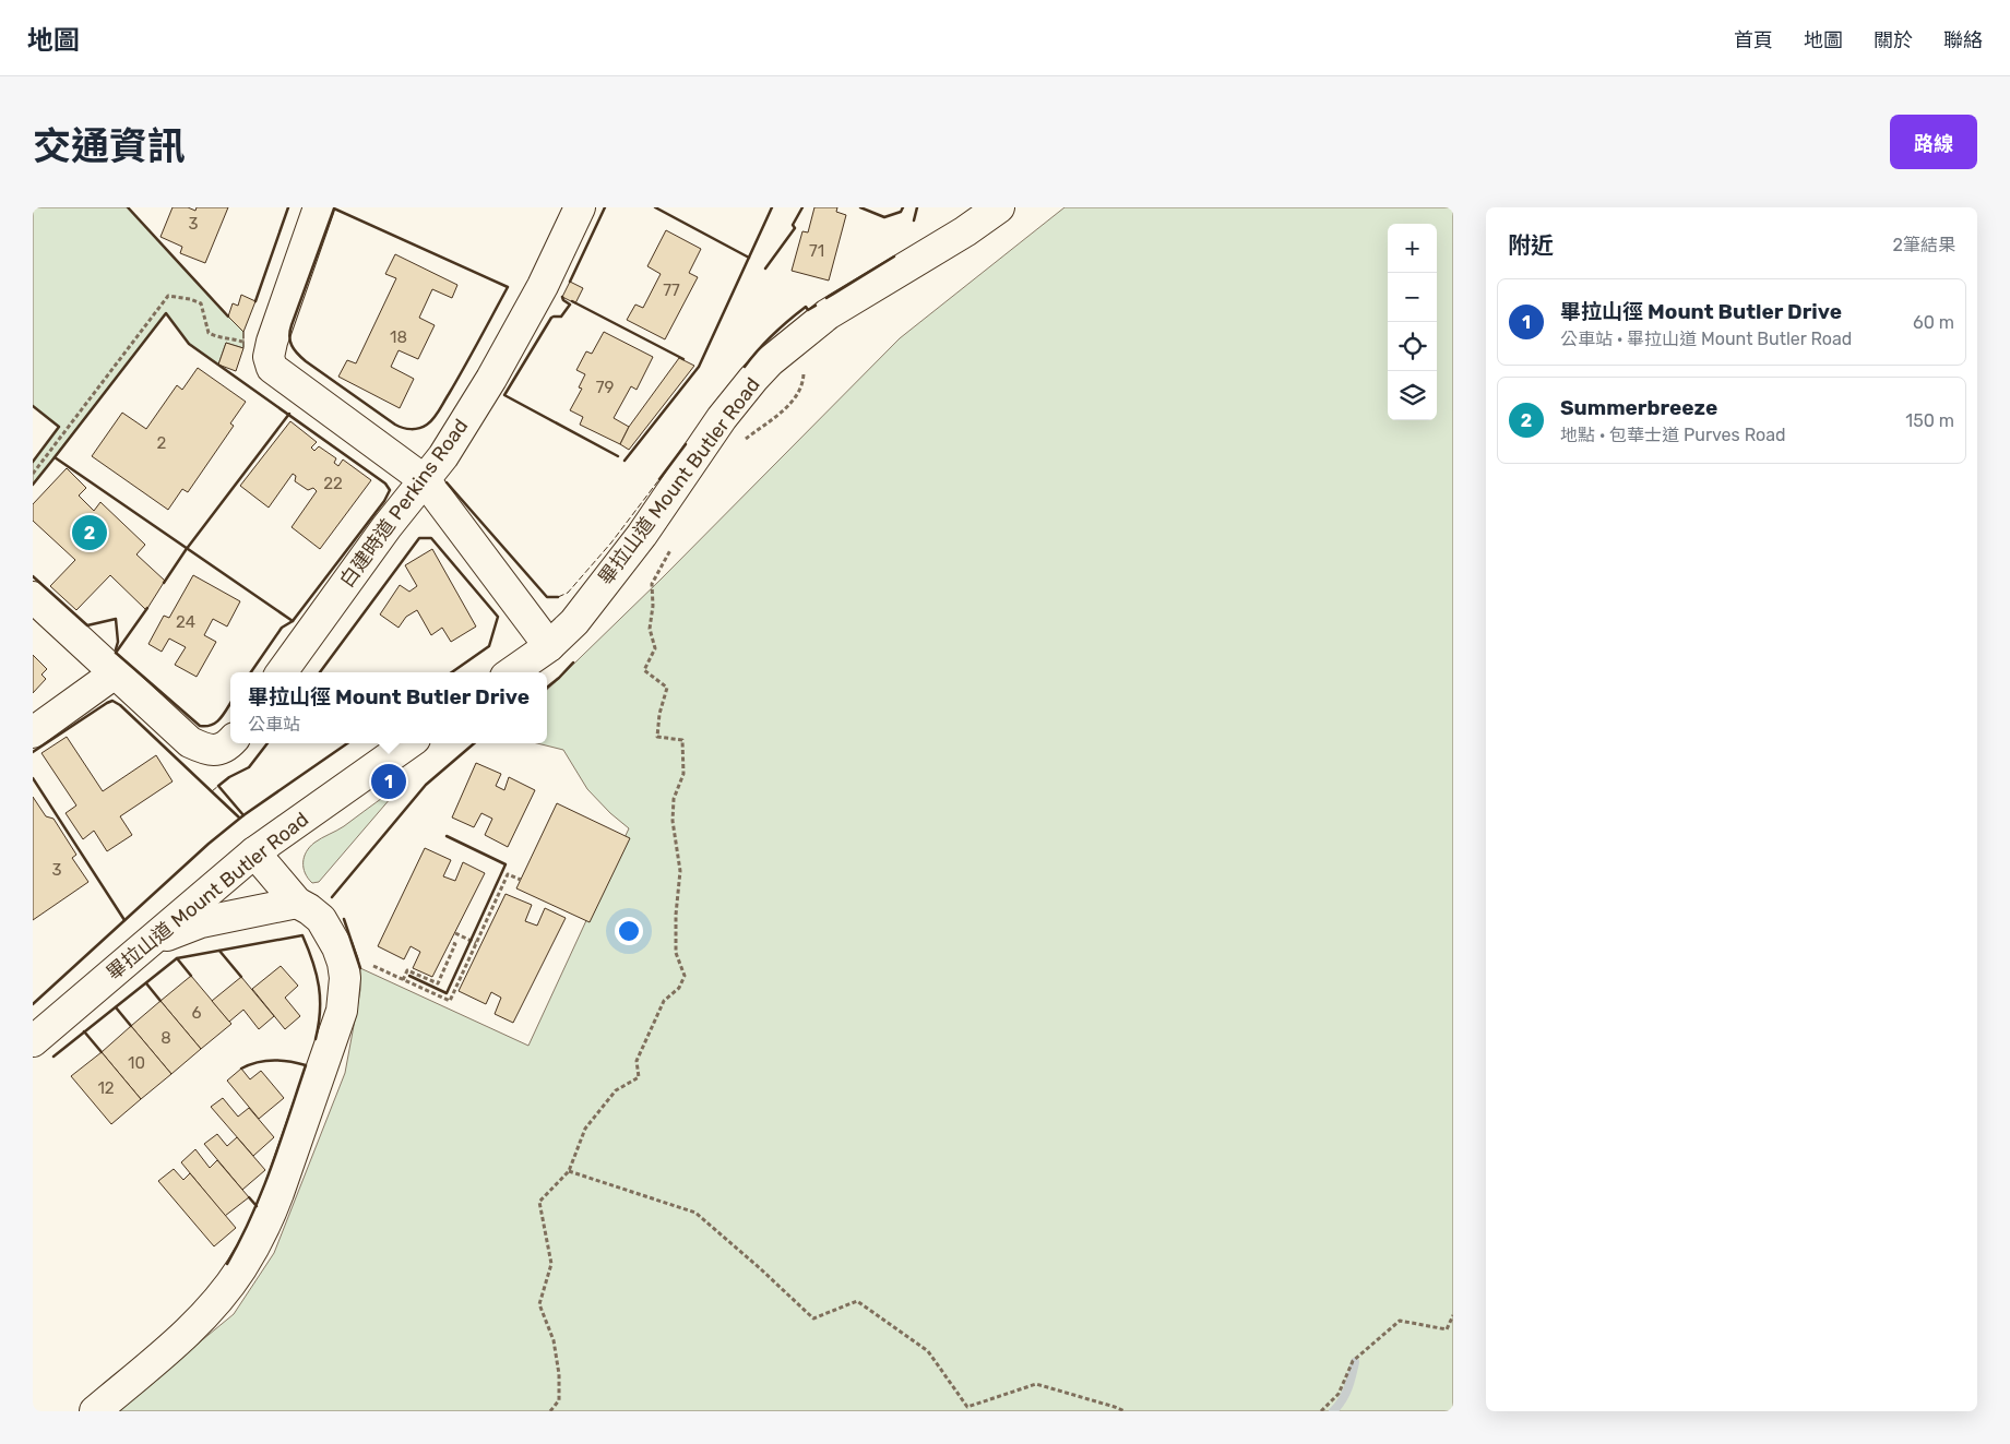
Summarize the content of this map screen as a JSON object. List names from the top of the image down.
{
  "streets": {
    "street": ["畢拉山道 Mount Butler Road", "白建時道 Perkins Road"]
  },
  "house_numbers": [
    "3",
    "71",
    "77",
    "18",
    "79",
    "2",
    "22",
    "24",
    "3",
    "6",
    "8",
    "10",
    "12"
  ],
  "page": {
    "header": "地圖",
    "nav": [
      "首頁",
      "地圖",
      "關於",
      "聯絡"
    ],
    "title": "交通資訊",
    "buttons": "路線",
    "heading": ["附近", "2筆結果"],
    "map_buttons": ["+", "−"],
    "list": [
      {
        "mark": "1",
        "name": "畢拉山徑 Mount Butler Drive",
        "note": "公車站 · 畢拉山道 Mount Butler Road",
        "value": "60 m"
      },
      {
        "mark": "2",
        "name": "Summerbreeze",
        "note": "地點 · 包華士道 Purves Road",
        "value": "150 m"
      }
    ],
    "pins": ["2", "1"],
    "popup": ["畢拉山徑 Mount Butler Drive", "公車站"]
  }
}
